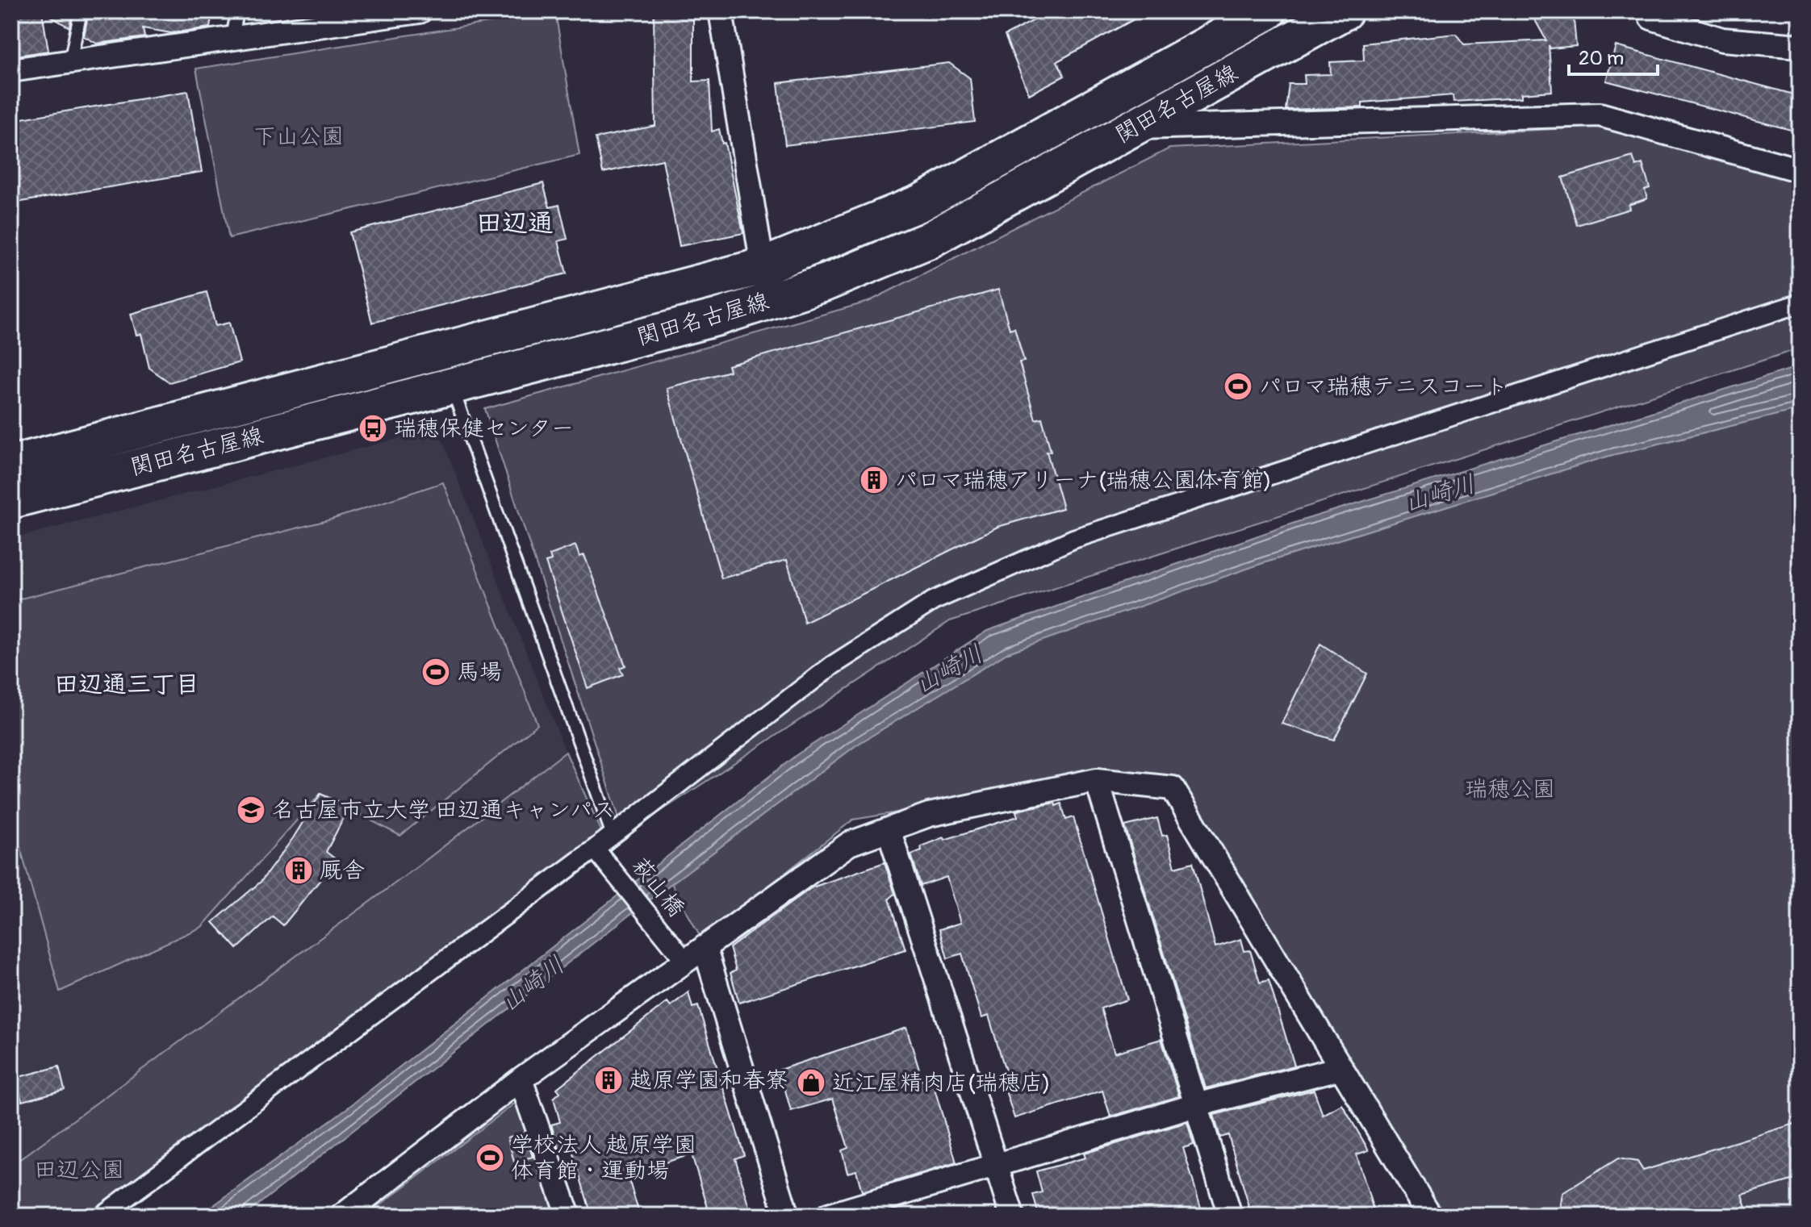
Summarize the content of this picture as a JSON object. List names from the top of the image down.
{
  "streets": {
    "main road": ["関田名古屋線"],
    "street": ["萩山橋"]
  },
  "districts": ["田辺通", "田辺通三丁目"],
  "water": ["山崎川"],
  "parks": ["下山公園", "瑞穂公園", "田辺公園"],
  "places": {
    "sports": ["パロマ瑞穂テニスコート", "馬場", "学校法人 越原学園 体育館・運動場"],
    "bus stop": ["瑞穂保健センター"],
    "building": ["パロマ瑞穂アリーナ(瑞穂公園体育館)", "厩舎", "越原学園和春寮"],
    "school or university": ["名古屋市立大学 田辺通キャンパス"],
    "shop": ["近江屋精肉店(瑞穂店)"]
  },
  "scale_bar": "20 m"
}
